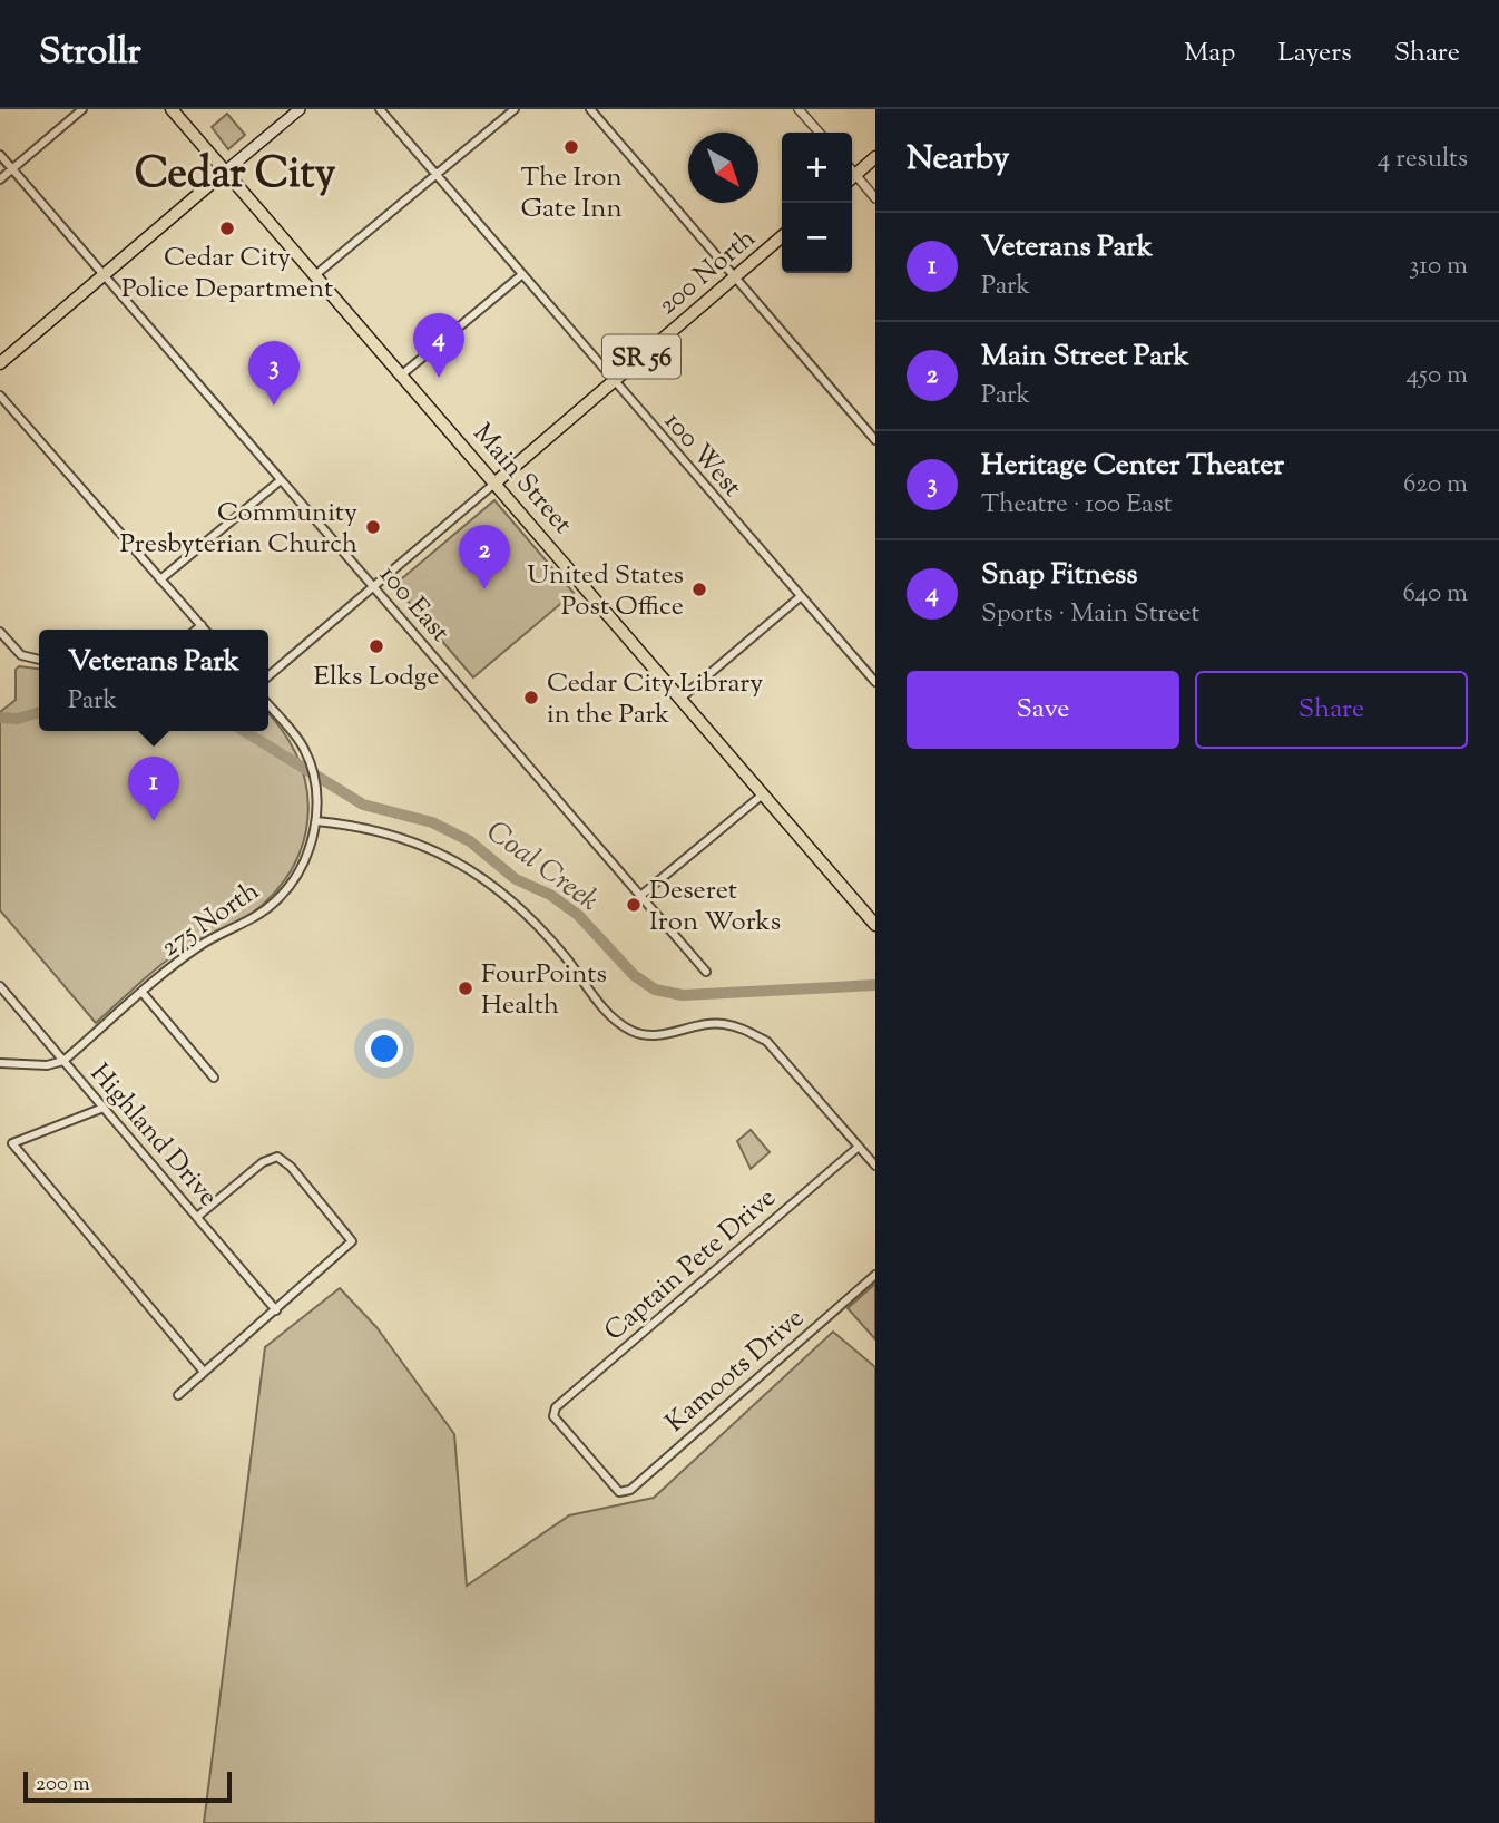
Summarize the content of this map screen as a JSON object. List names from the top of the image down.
{
  "streets": {
    "main road": ["200 North", "SR 56", "Main Street"],
    "street": [
      "100 West",
      "100 East",
      "275 North",
      "Highland Drive",
      "Captain Pete Drive",
      "Kamoots Drive"
    ]
  },
  "crossings": [
    ["200 North", "100 West"],
    ["200 North", "Main Street"],
    ["200 North", "100 East"],
    ["275 North", "Highland Drive"],
    ["Captain Pete Drive", "Kamoots Drive"]
  ],
  "districts": ["Cedar City"],
  "water": ["Coal Creek"],
  "places": [
    "The Iron Gate Inn",
    "Cedar City Police Department",
    "Community Presbyterian Church",
    "United States Post Office",
    "Elks Lodge",
    "Cedar City Library in the Park",
    "Deseret Iron Works",
    "FourPoints Health"
  ],
  "scale_bar": "200 m",
  "north": "bottom right",
  "page": {
    "header": "Strollr",
    "nav": ["Map", "Layers", "Share"],
    "heading": ["Nearby", "4 results"],
    "map_buttons": ["+", "−"],
    "list": [
      {
        "mark": "1",
        "name": "Veterans Park",
        "note": "Park",
        "value": "310 m"
      },
      {
        "mark": "2",
        "name": "Main Street Park",
        "note": "Park",
        "value": "450 m"
      },
      {
        "mark": "3",
        "name": "Heritage Center Theater",
        "note": "Theatre · 100 East",
        "value": "620 m"
      },
      {
        "mark": "4",
        "name": "Snap Fitness",
        "note": "Sports · Main Street",
        "value": "640 m"
      }
    ],
    "pins": [
      "4",
      "3",
      "2",
      "1"
    ],
    "popup": ["Veterans Park", "Park"],
    "buttons": ["Save", "Share"],
    "scale": "200 m"
  }
}
